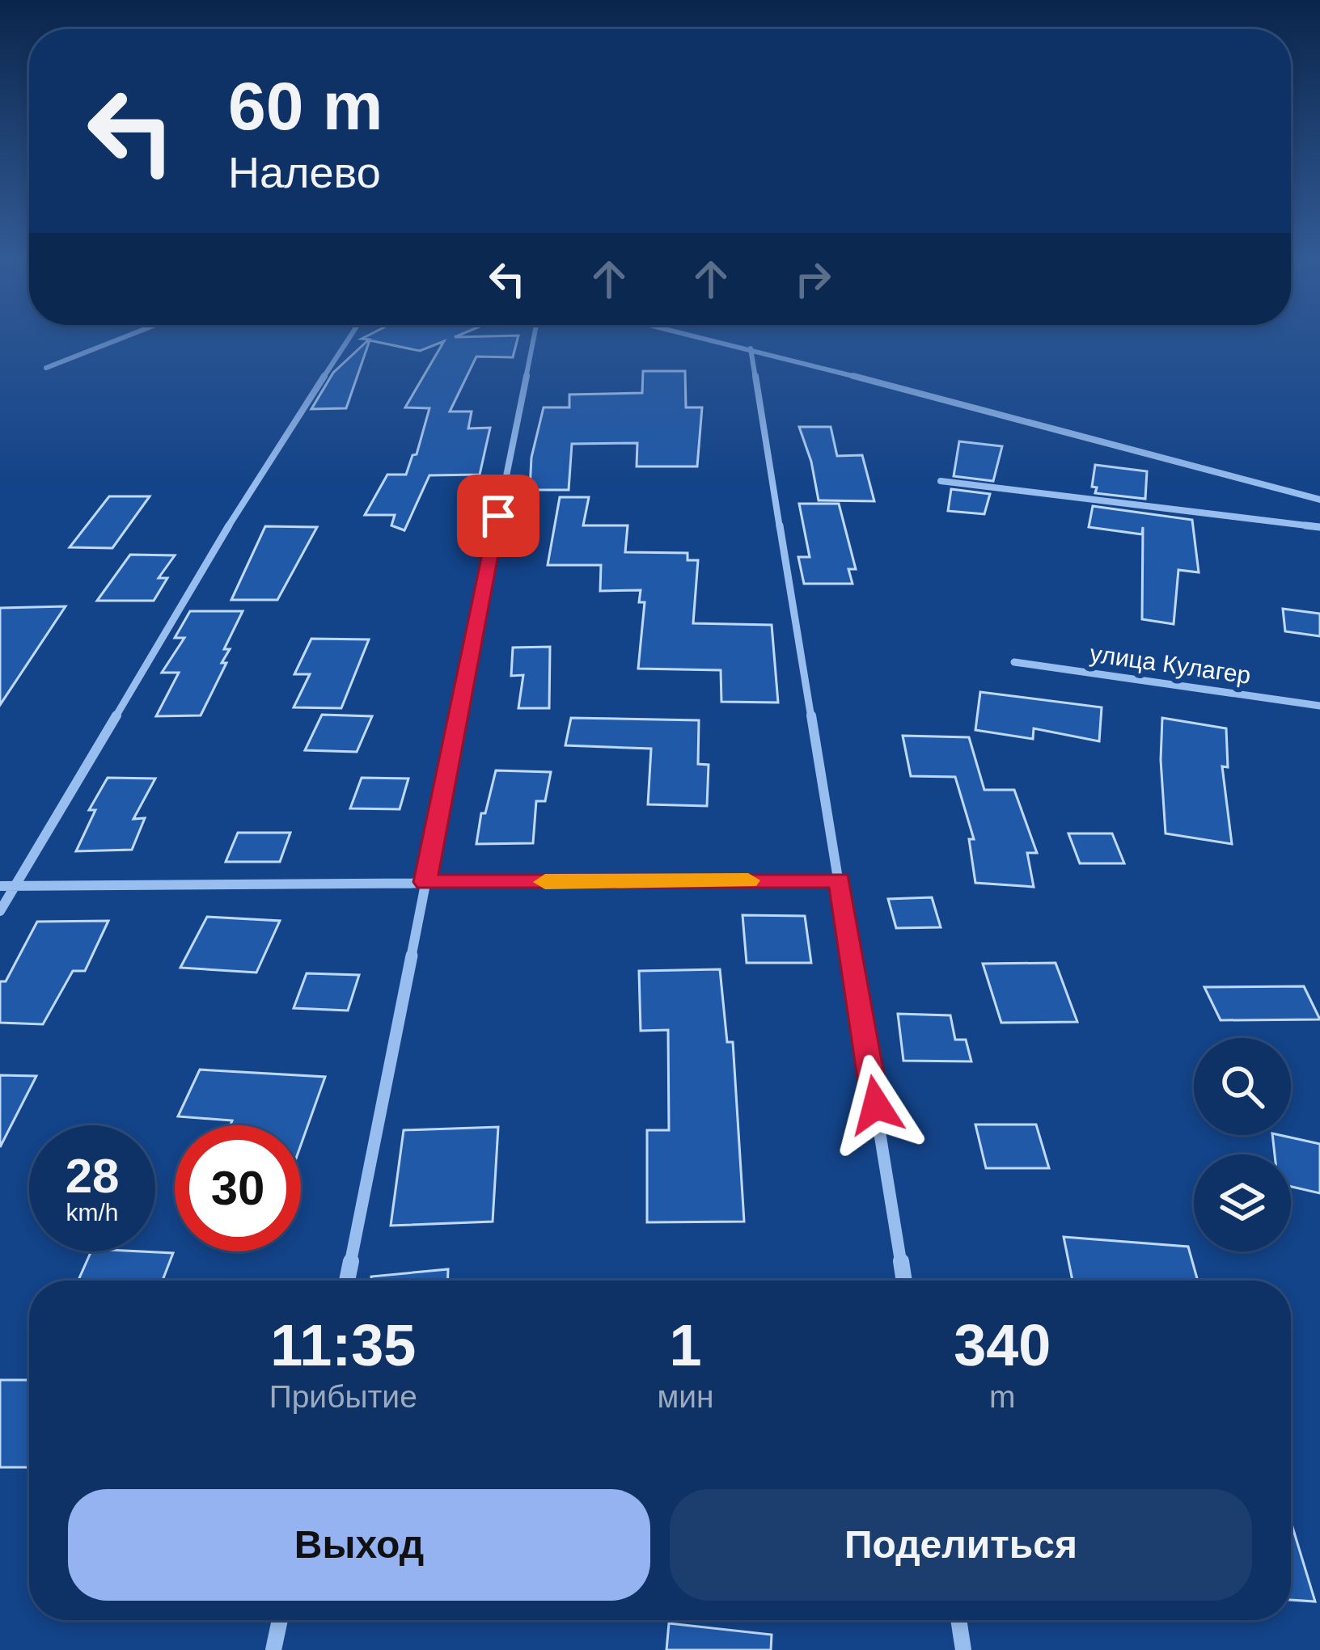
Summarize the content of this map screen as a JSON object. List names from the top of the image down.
{
  "streets": {
    "street": ["улица Кулагер"]
  },
  "page": {
    "turn": ["60 m", "Налево"],
    "speed": "28 km/h",
    "limit": "30",
    "eta": [
      "11:35",
      "Прибытие",
      "1",
      "мин",
      "340",
      "m"
    ],
    "buttons": ["Выход", "Поделиться"]
  }
}
